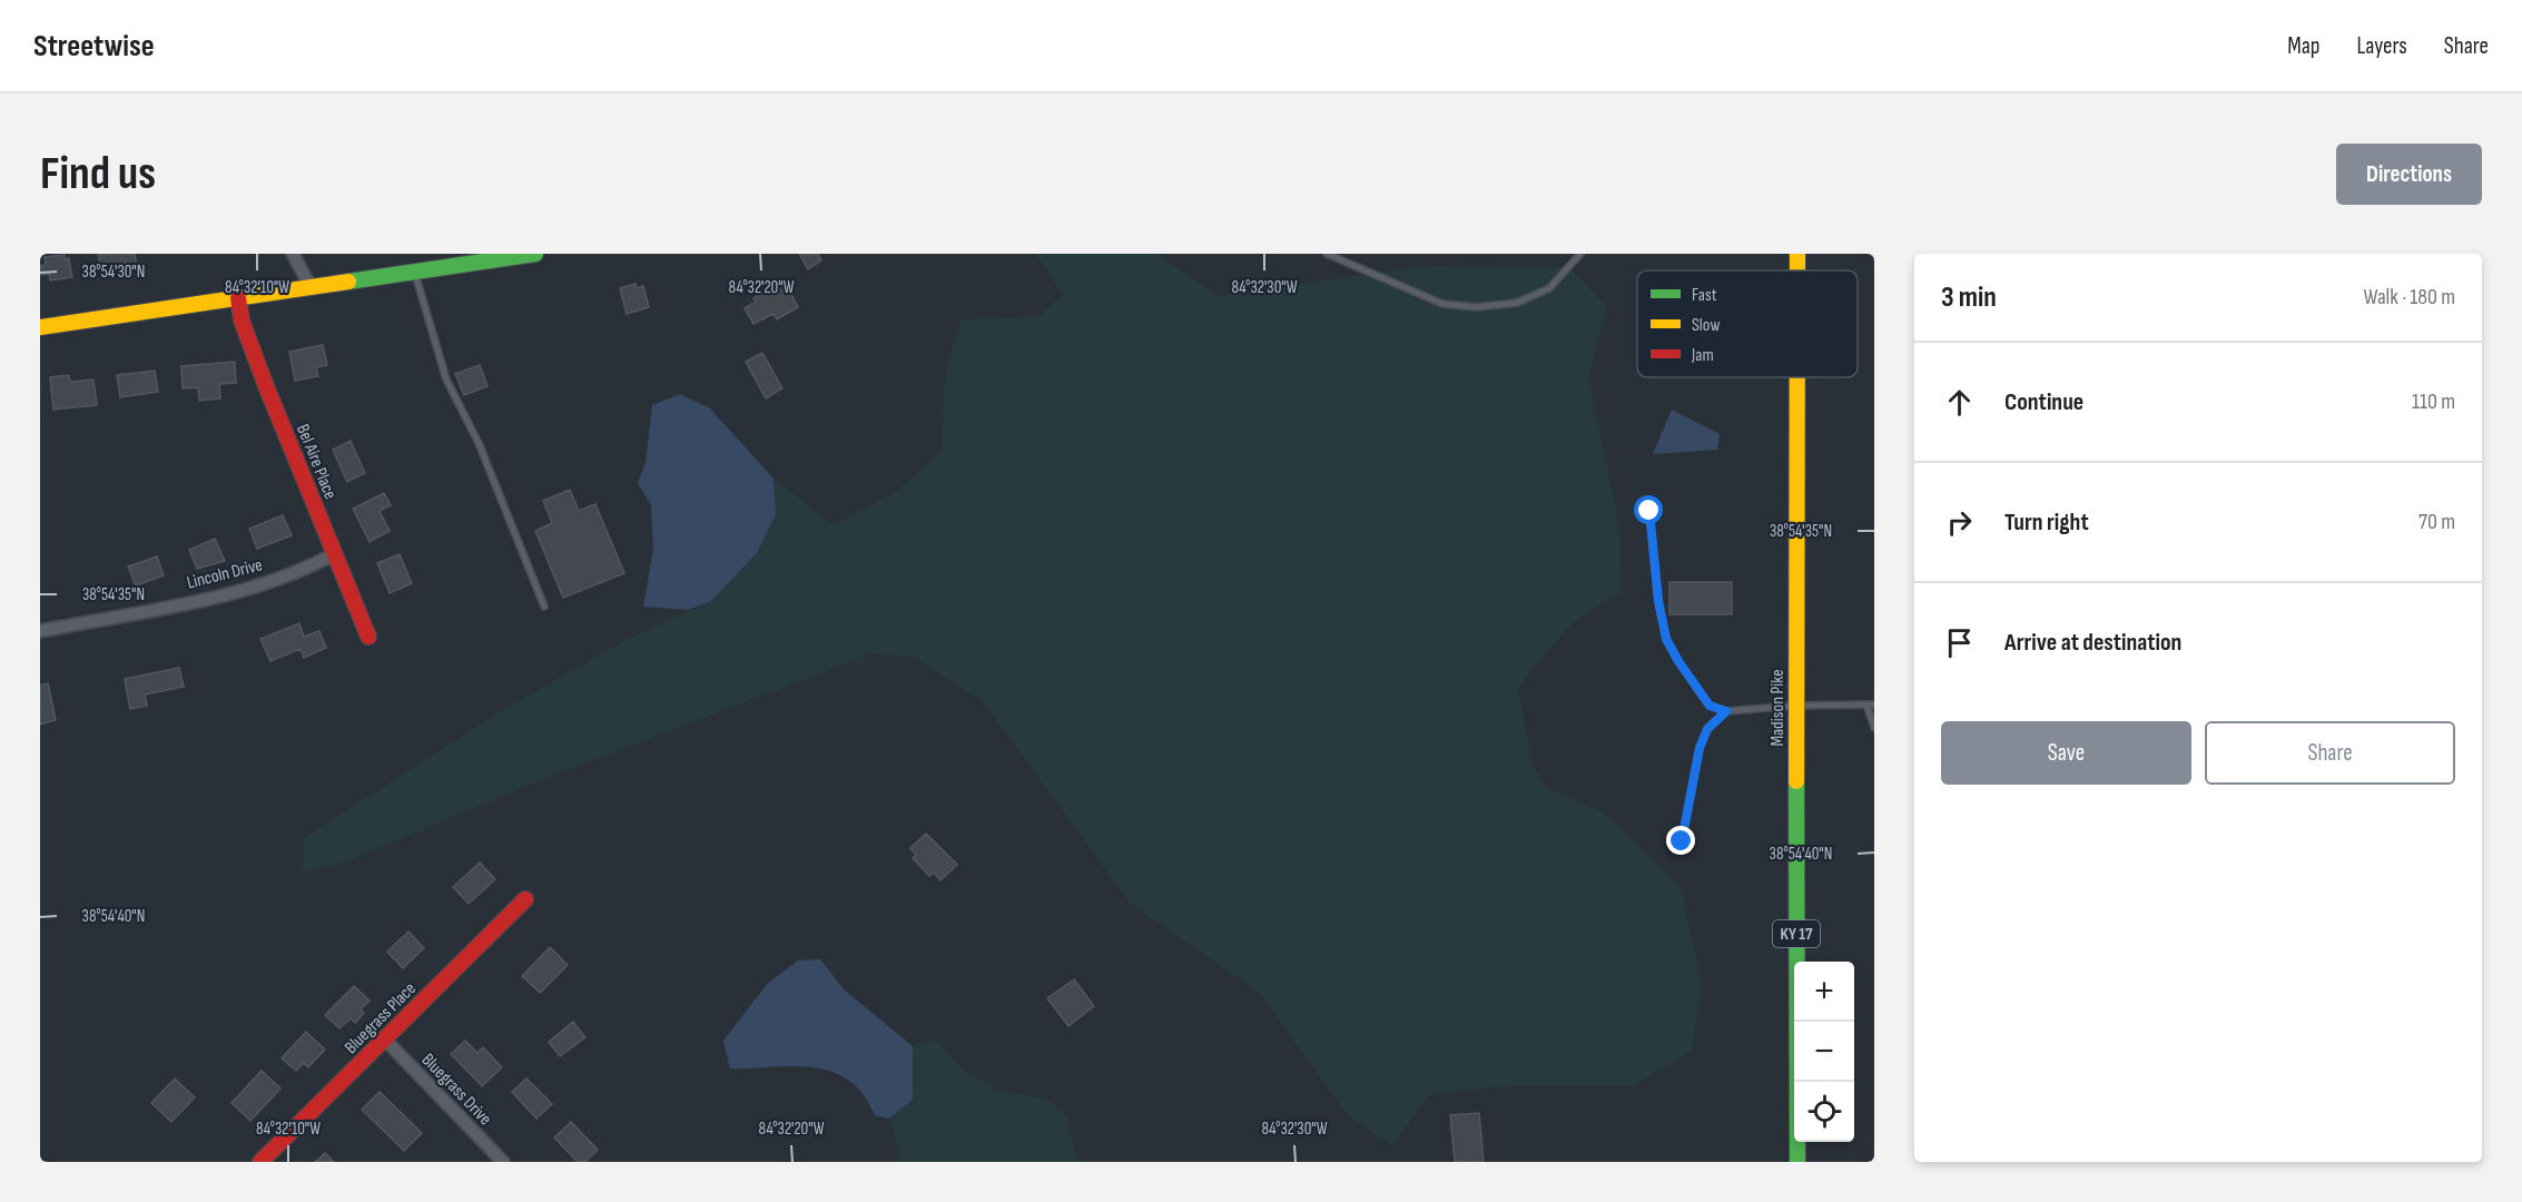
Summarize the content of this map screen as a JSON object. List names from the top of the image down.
{
  "streets": {
    "main road": [
      "Bel Aire Place",
      "Madison Pike",
      "KY 17",
      "Bluegrass Place"
    ],
    "street": ["Lincoln Drive", "Bluegrass Drive"]
  },
  "crossings": [
    ["Bel Aire Place", "Lincoln Drive"],
    ["Bluegrass Place", "Bluegrass Drive"]
  ],
  "legend": ["Fast", "Slow", "Jam"],
  "page": {
    "header": "Streetwise",
    "nav": ["Map", "Layers", "Share"],
    "buttons": [
      "Directions",
      ["Save", "Share"]
    ],
    "title": "Find us",
    "heading": ["3 min", "Walk · 180 m"],
    "list": [
      ["Continue", "110 m"],
      ["Turn right", "70 m"],
      "Arrive at destination"
    ],
    "map_buttons": ["+", "−"]
  },
  "coordinates": [
    "38°54'30\"N",
    "84°32'10\"W",
    "84°32'20\"W",
    "84°32'30\"W",
    "38°54'35\"N",
    "38°54'40\"N"
  ]
}
